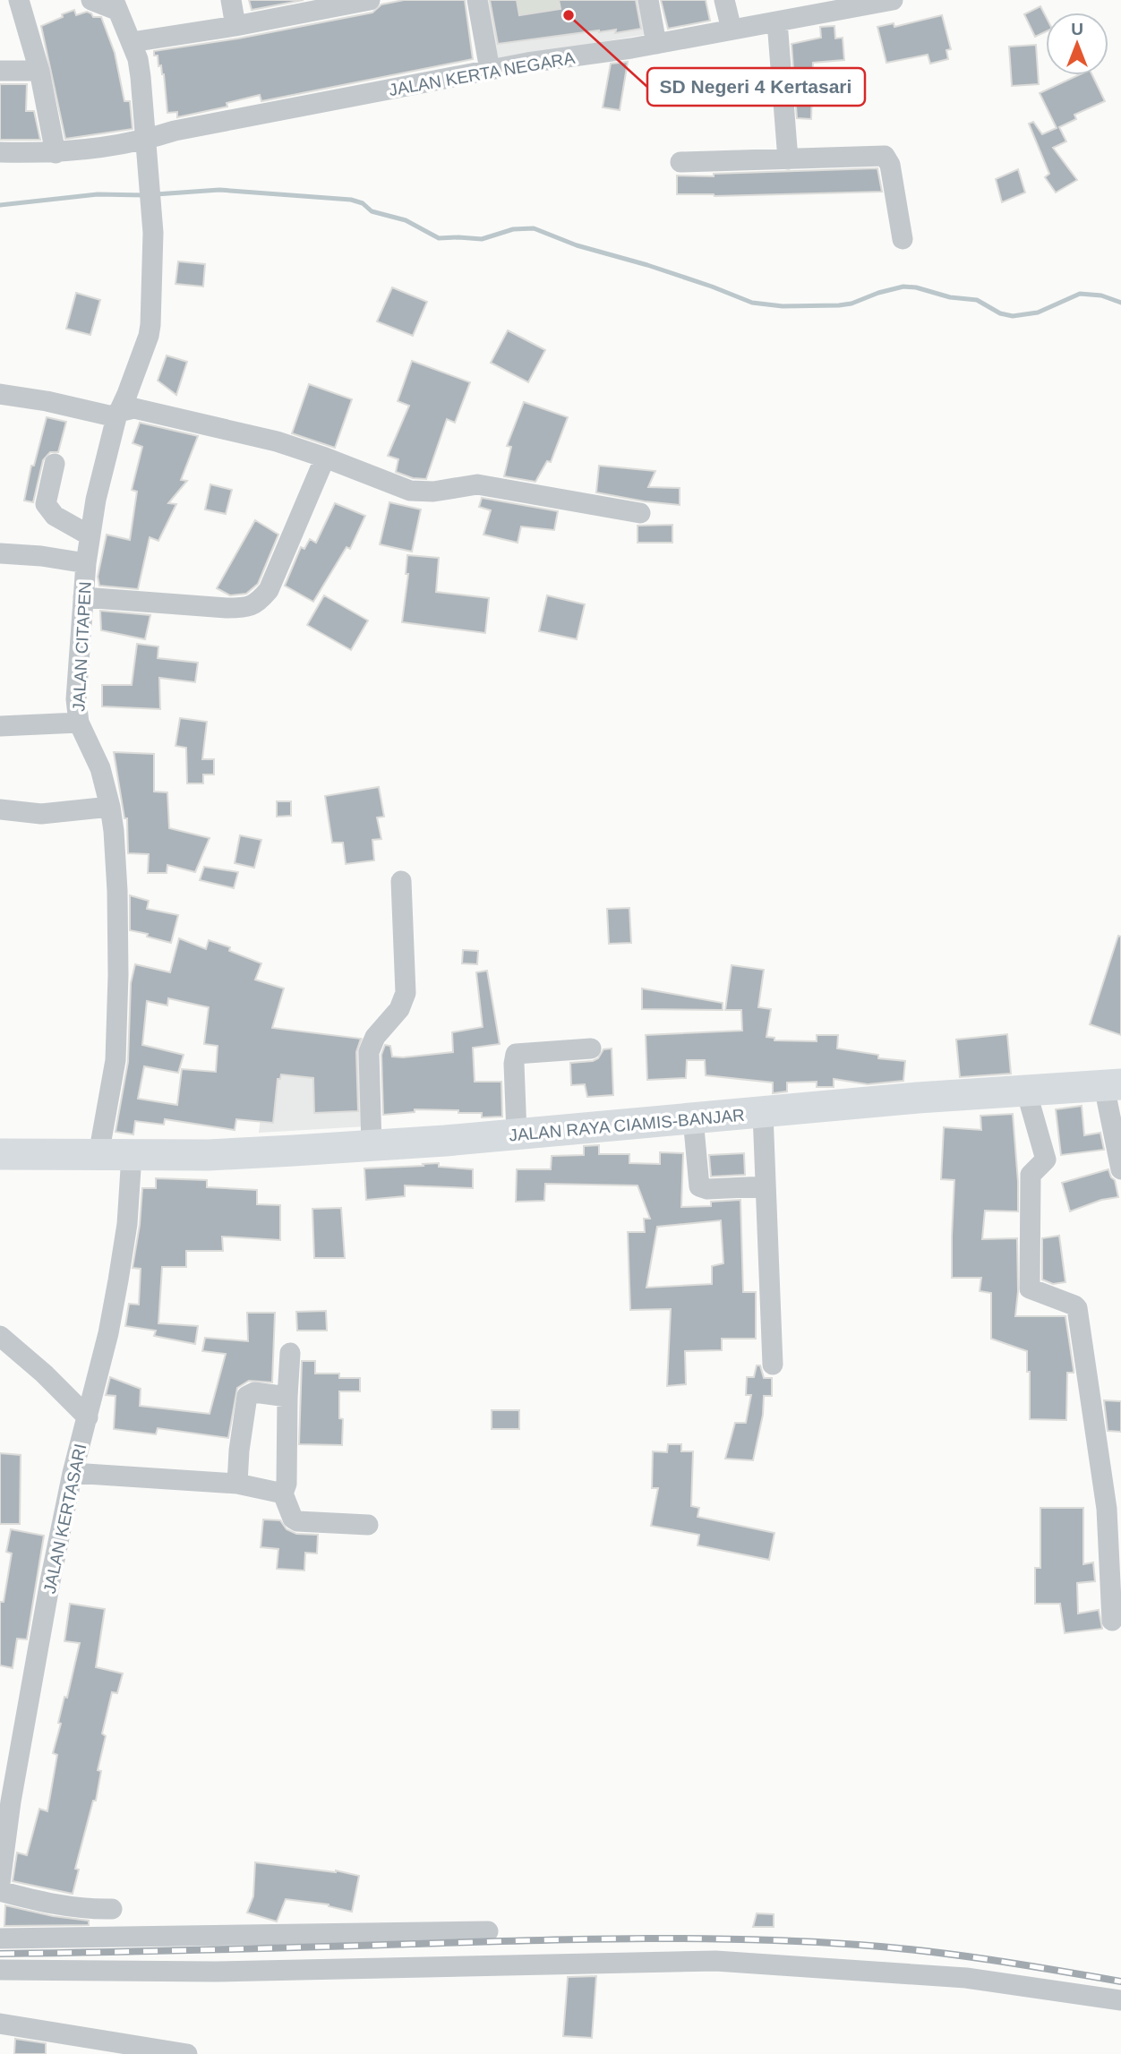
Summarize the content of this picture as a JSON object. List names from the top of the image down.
{
  "streets": {
    "highway": ["JALAN RAYA CIAMIS-BANJAR"],
    "street": ["JALAN KERTA NEGARA", "JALAN CITAPEN", "JALAN KERTASARI"]
  },
  "crossings": [
    ["JALAN KERTA NEGARA", "JALAN CITAPEN"],
    ["JALAN CITAPEN", "JALAN RAYA CIAMIS-BANJAR"],
    ["JALAN RAYA CIAMIS-BANJAR", "JALAN KERTASARI"]
  ],
  "places": ["SD Negeri 4 Kertasari"],
  "north": "top"
}
